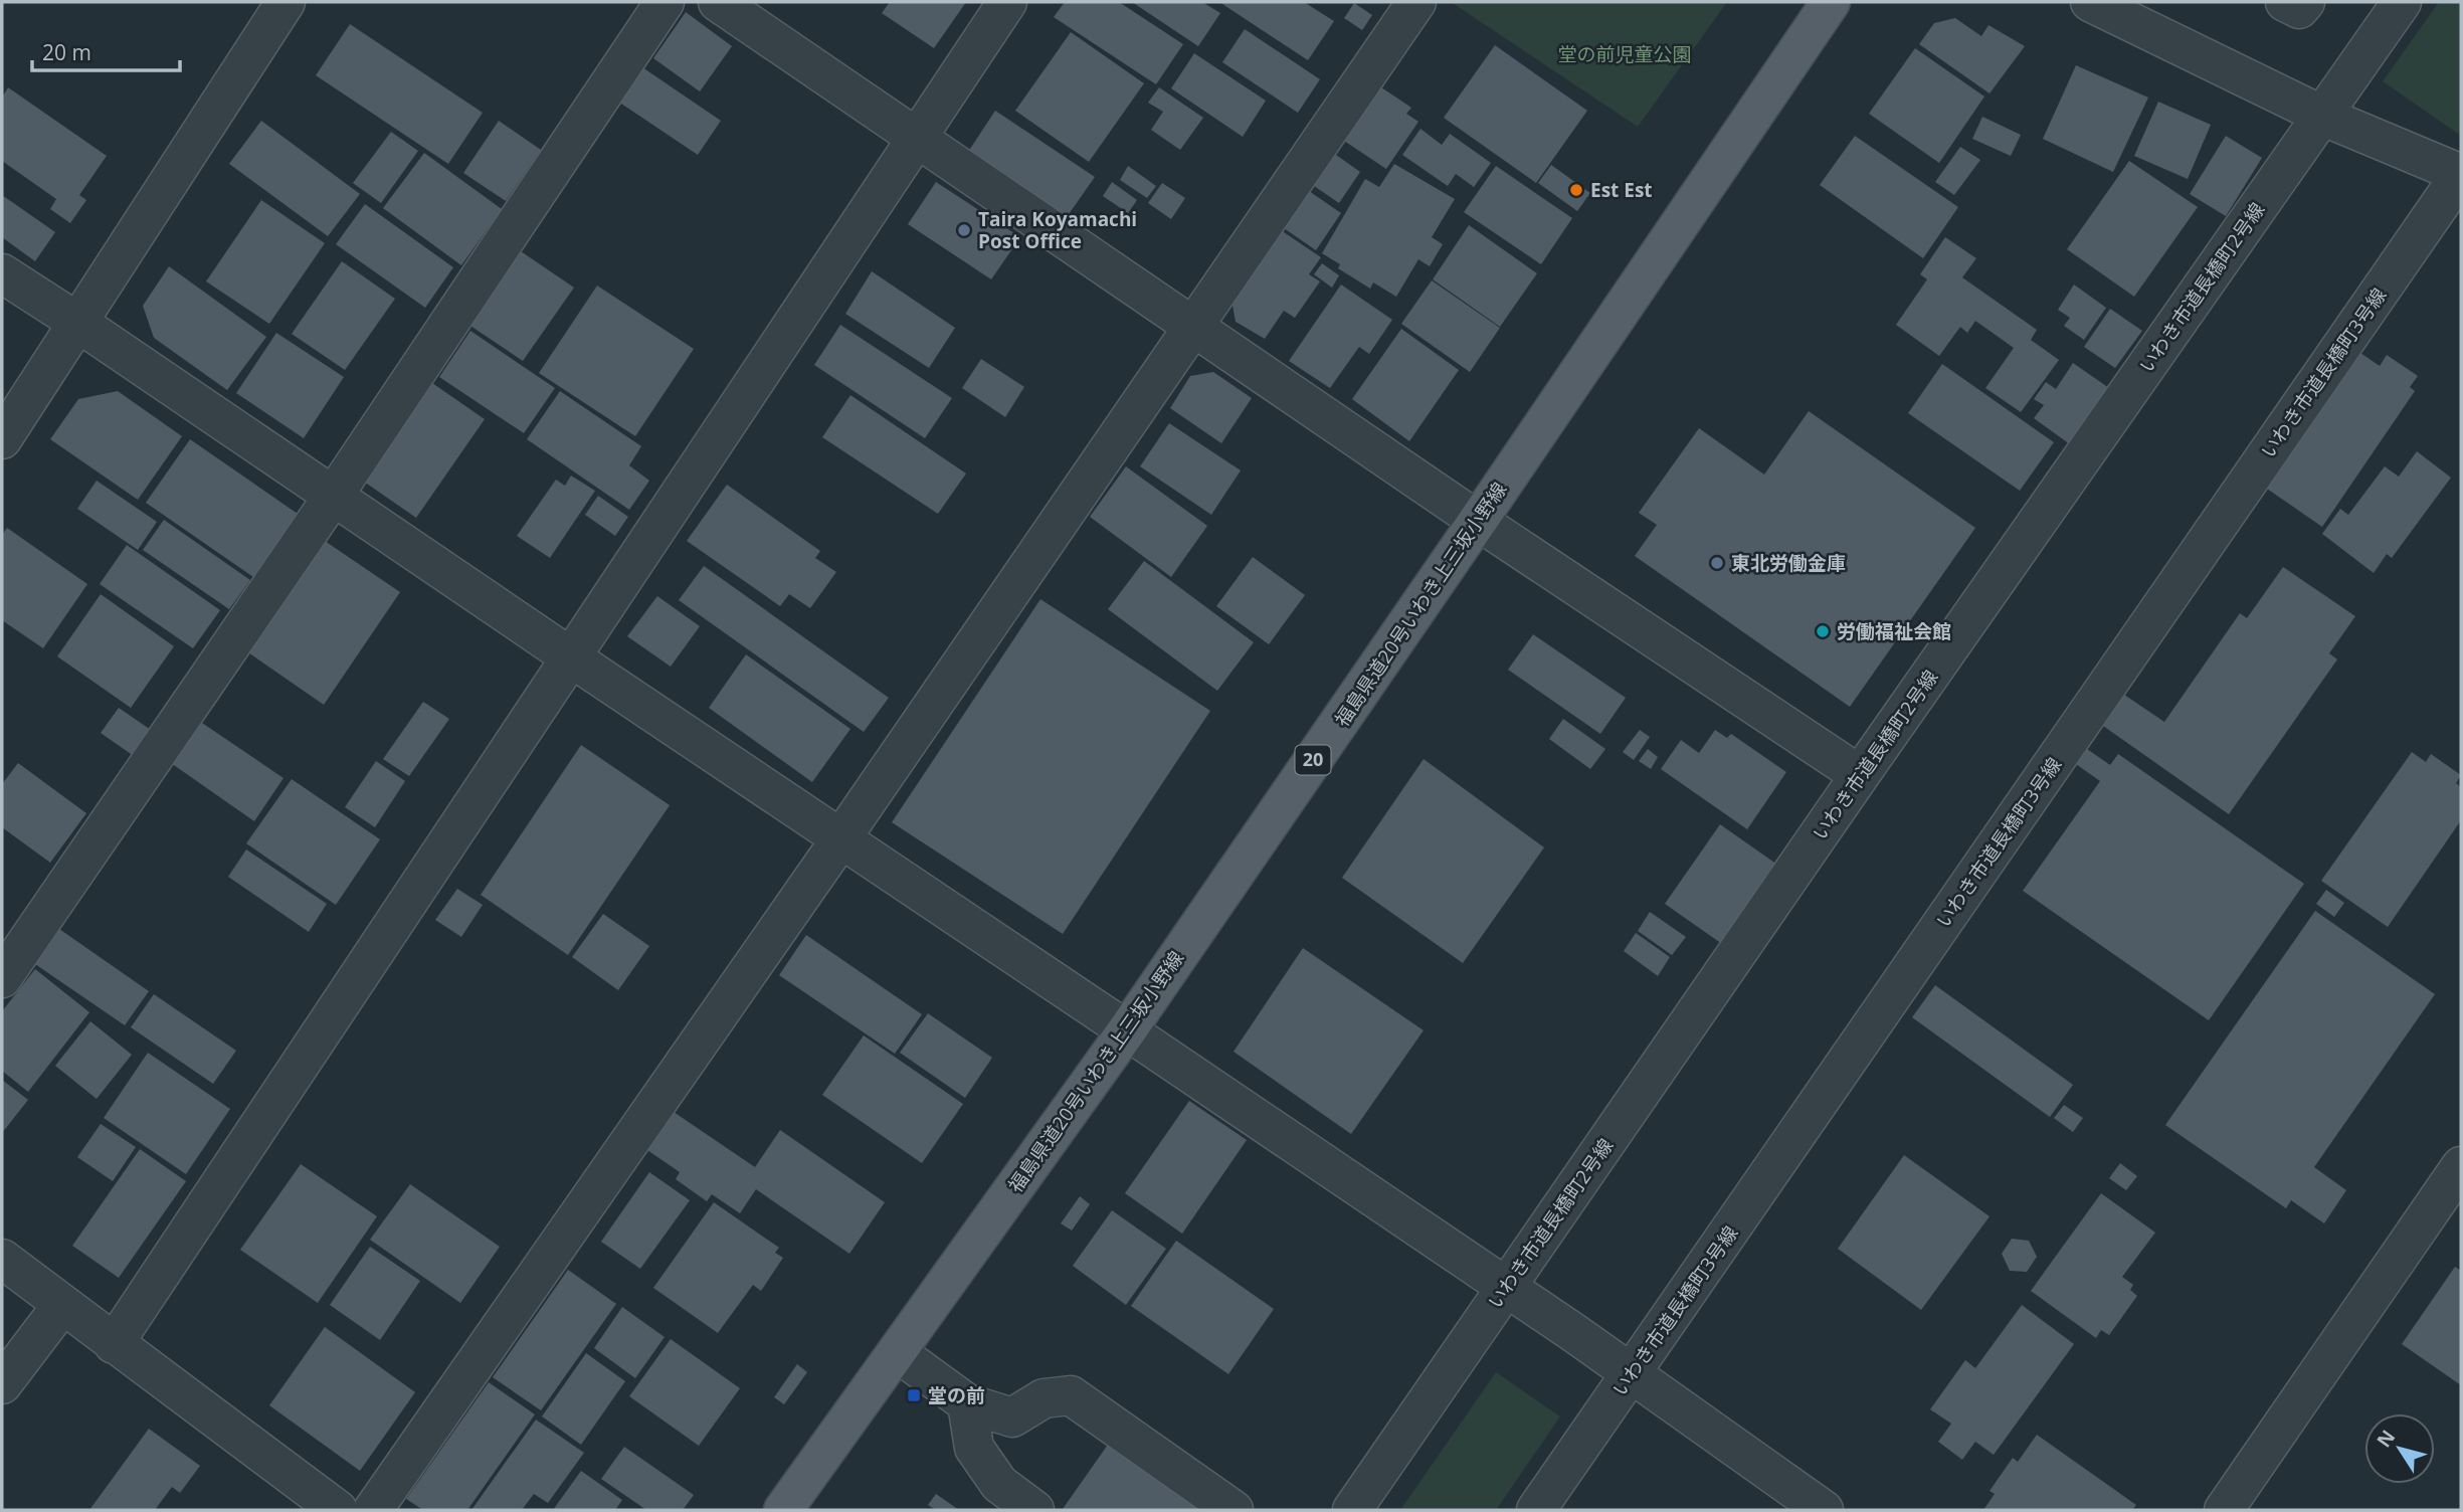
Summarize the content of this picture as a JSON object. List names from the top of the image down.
{
  "streets": {
    "main road": ["福島県道20号いわき上三坂小野線", "20"],
    "street": ["いわき市道長橋町2号線", "いわき市道長橋町3号線"]
  },
  "parks": ["堂の前児童公園"],
  "places": {
    "other": [
      "Est Est",
      "Taira Koyamachi Post Office",
      "東北労働金庫",
      "労働福祉会館"
    ],
    "transit": ["堂の前"]
  },
  "scale_bar": "20 m",
  "north": "top left"
}
